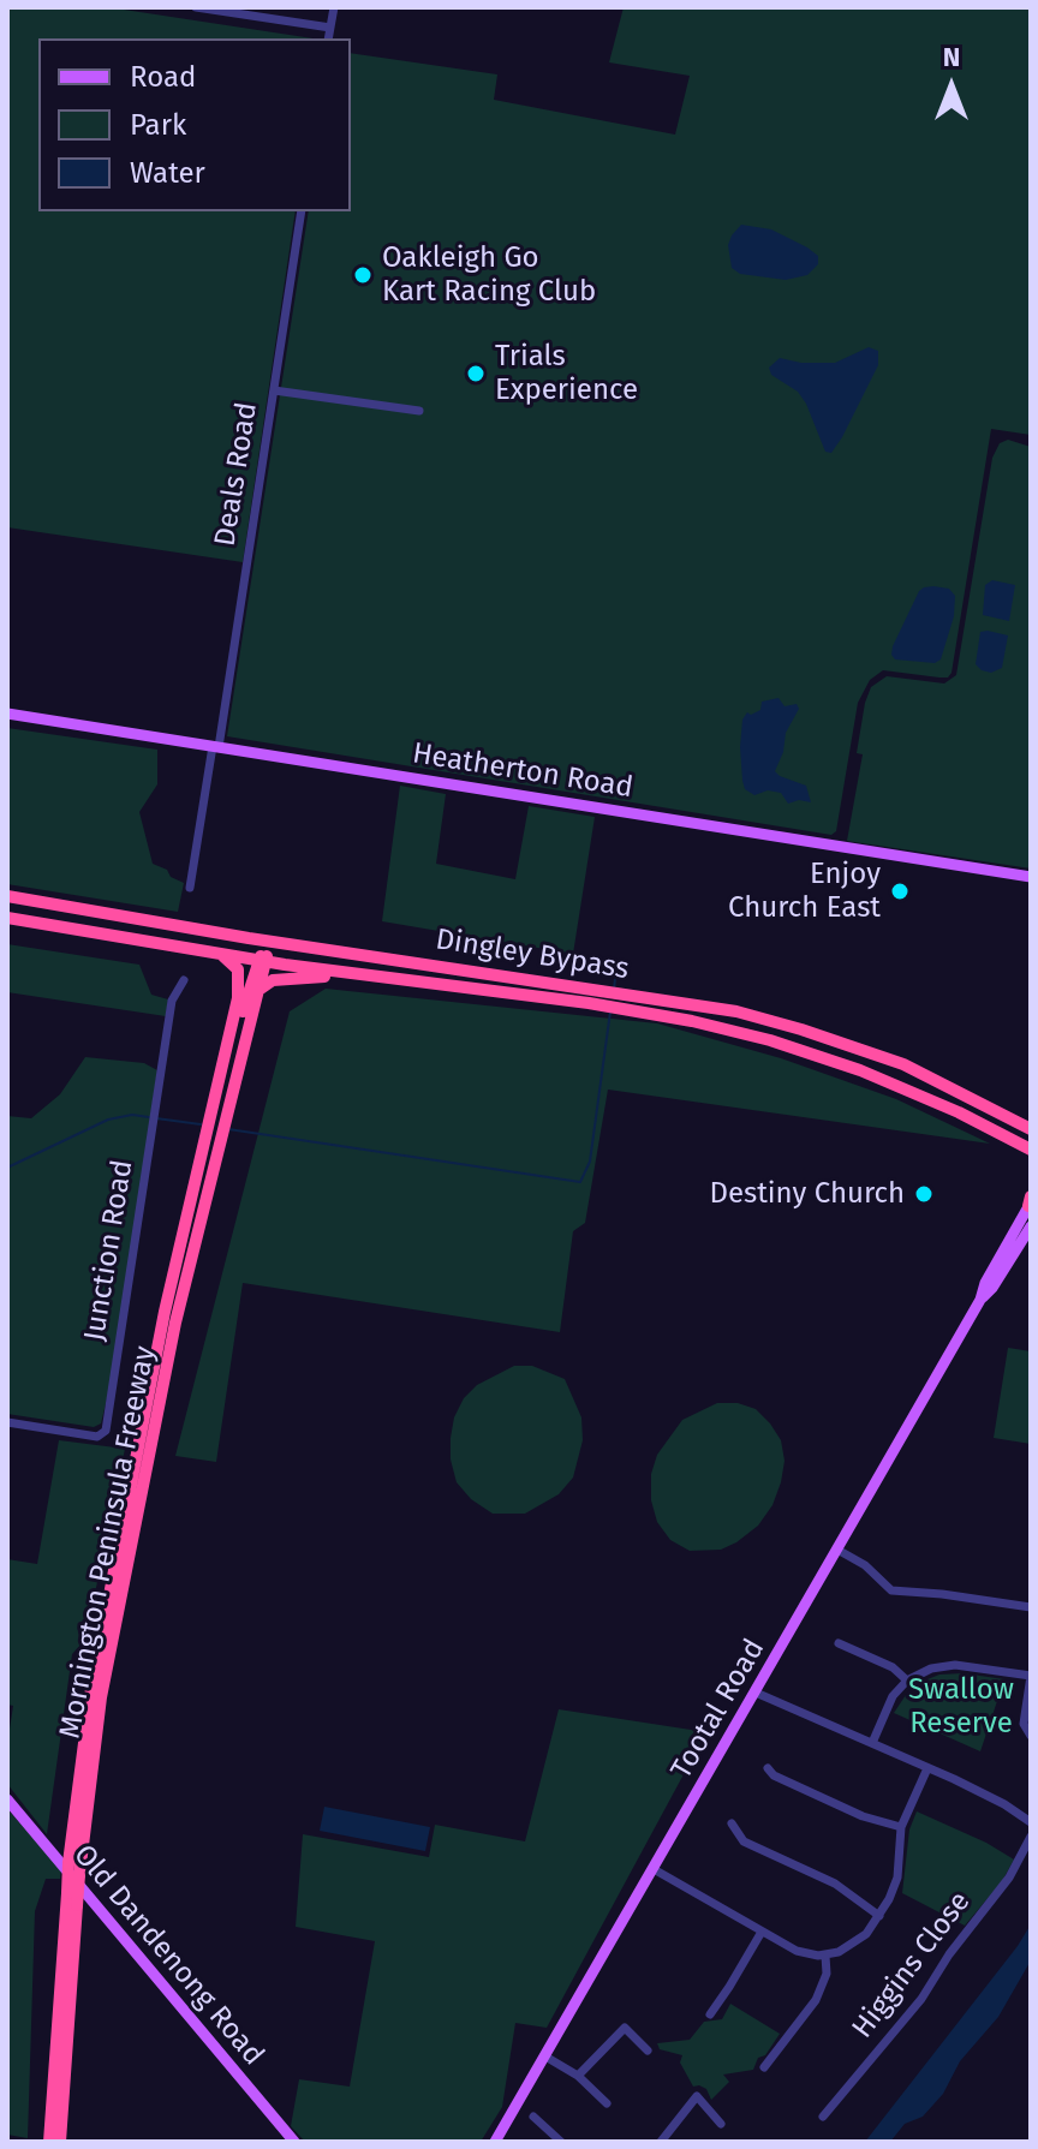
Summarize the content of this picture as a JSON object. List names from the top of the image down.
{
  "streets": {
    "highway": ["Dingley Bypass", "Mornington Peninsula Freeway"],
    "main road": ["Heatherton Road", "Tootal Road", "Old Dandenong Road"],
    "street": ["Deals Road", "Junction Road", "Higgins Close"]
  },
  "crossings": [
    ["Deals Road", "Heatherton Road"],
    ["Dingley Bypass", "Mornington Peninsula Freeway"]
  ],
  "parks": ["Swallow Reserve"],
  "places": [
    "Oakleigh Go Kart Racing Club",
    "Trials Experience",
    "Enjoy Church East",
    "Destiny Church"
  ],
  "legend": ["Road", "Park", "Water"],
  "north": "top"
}
